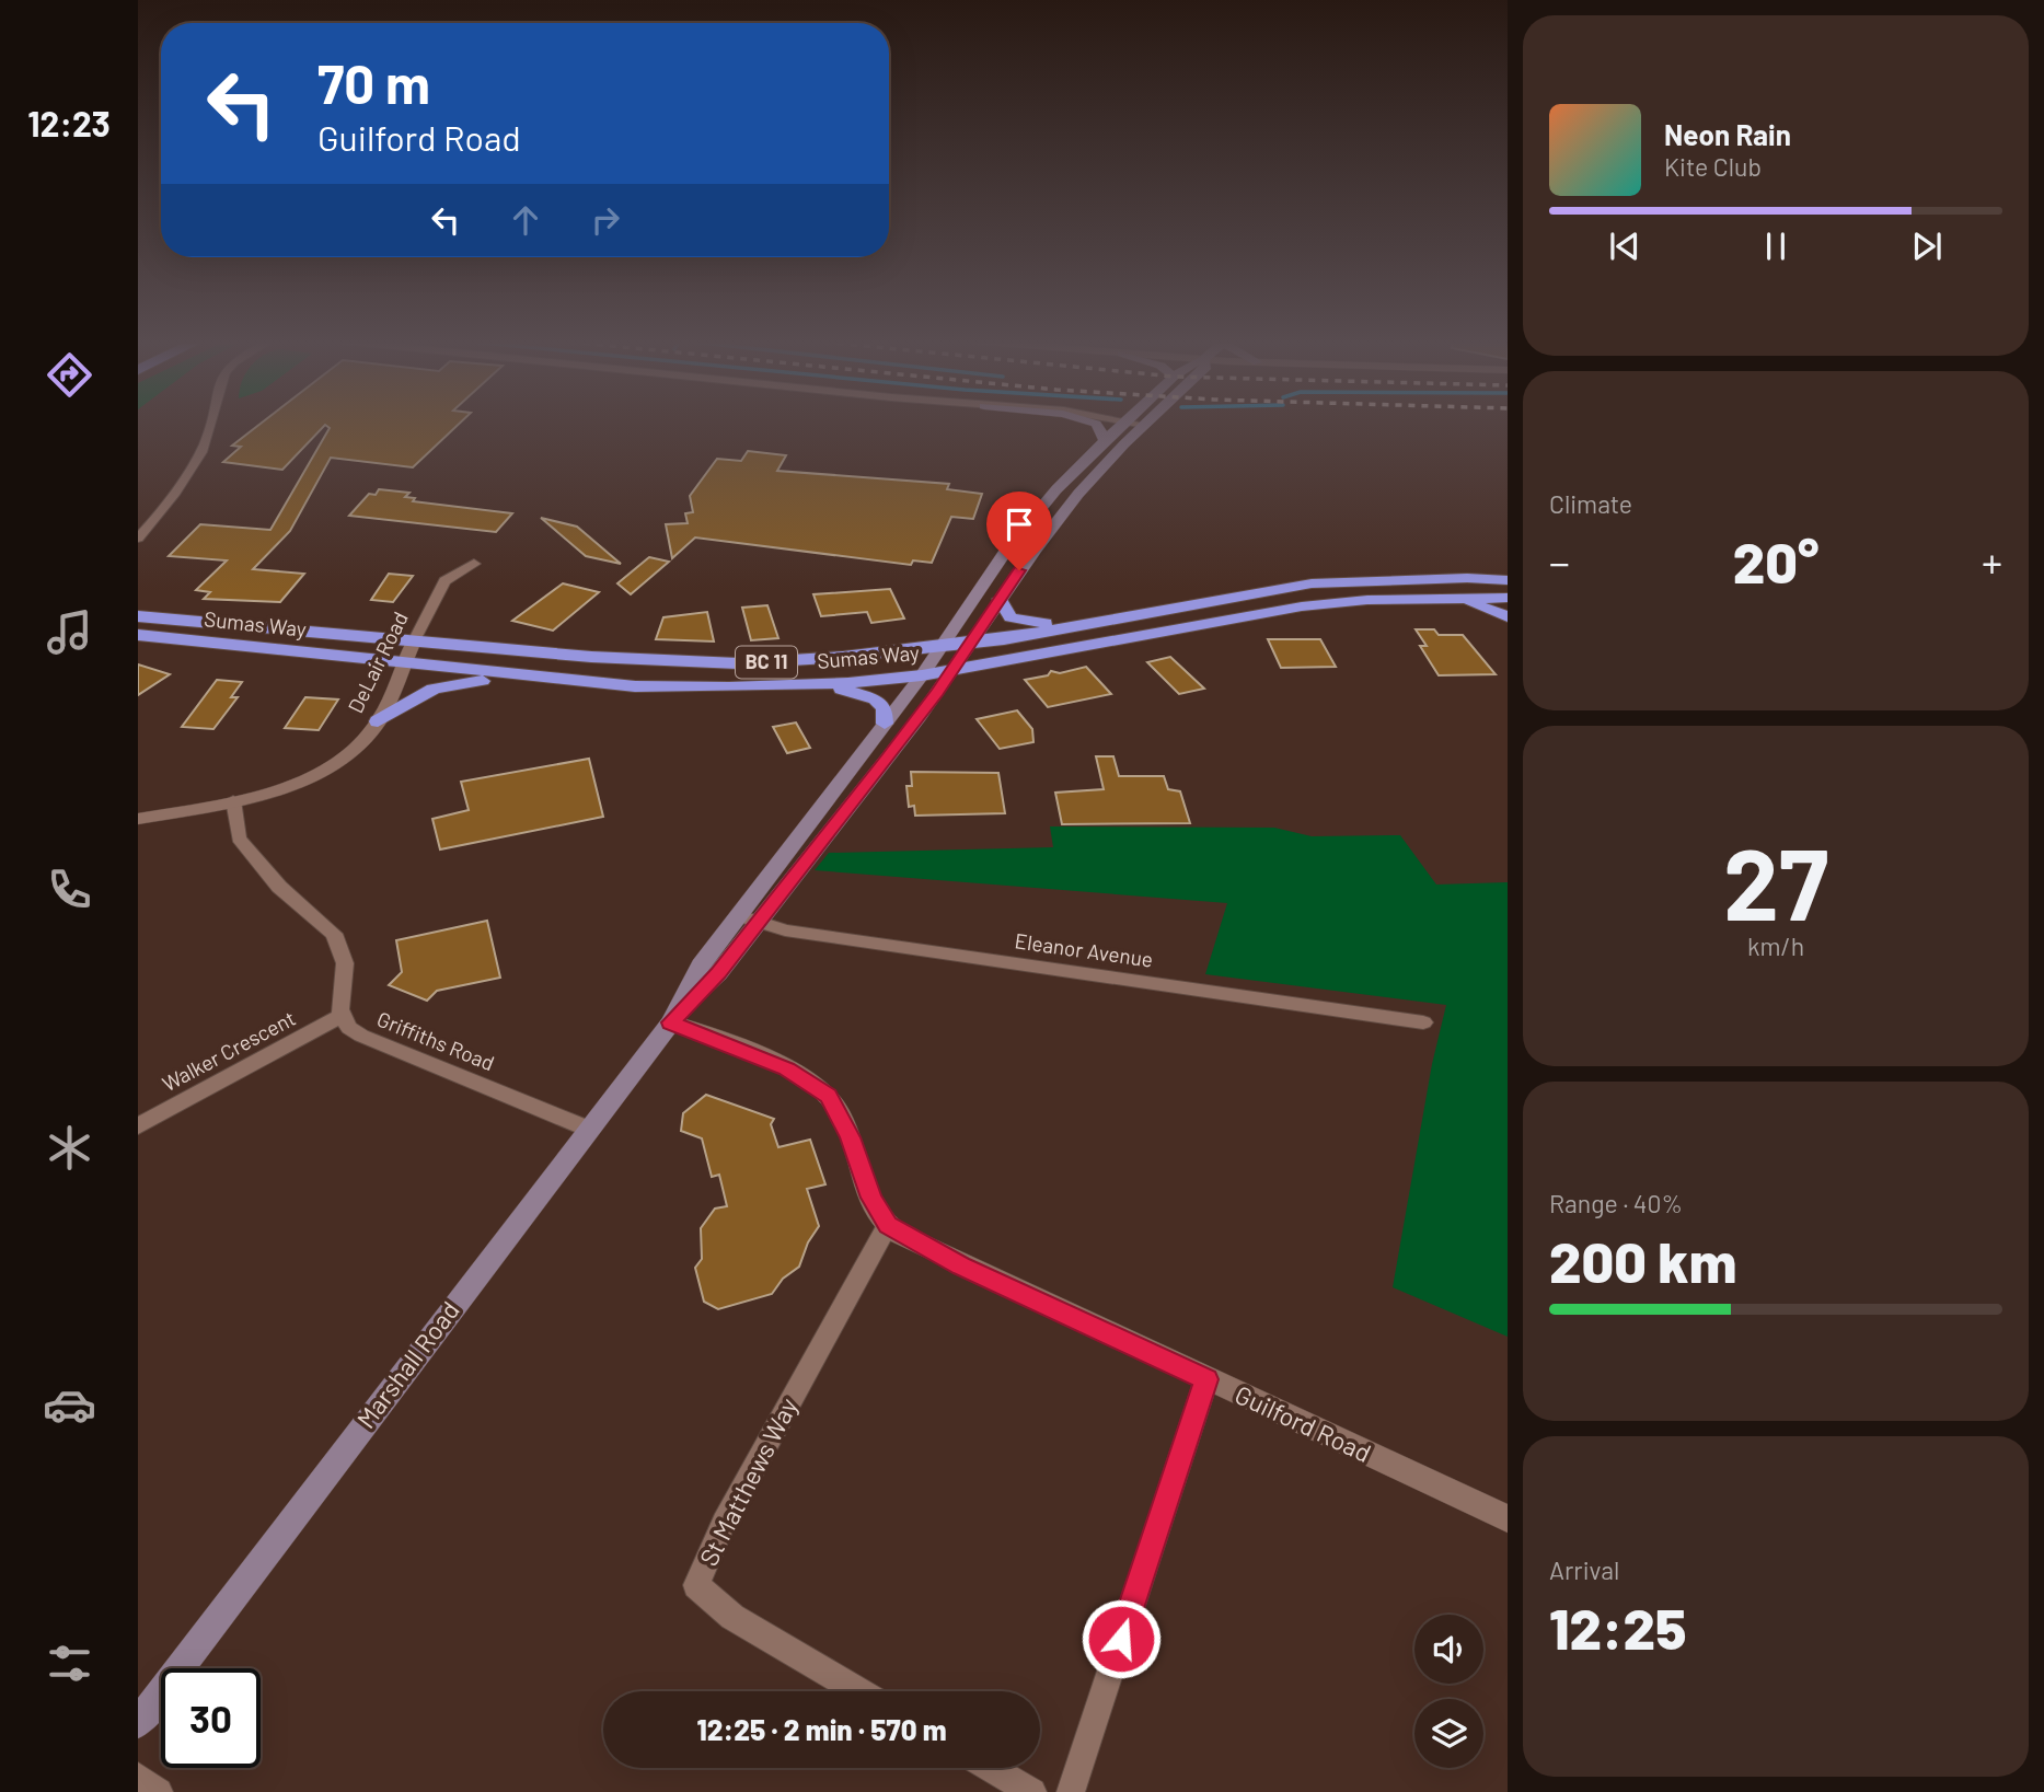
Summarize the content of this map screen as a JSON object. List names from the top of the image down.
{
  "streets": {
    "highway": ["Sumas Way", "BC 11"],
    "main road": ["Marshall Road"],
    "street": [
      "DeLair Road",
      "Eleanor Avenue",
      "Griffiths Road",
      "Walker Crescent",
      "Guilford Road",
      "St Matthews Way"
    ]
  },
  "crossings": [
    ["Sumas Way", "DeLair Road"],
    ["Sumas Way", "Marshall Road"],
    ["Eleanor Avenue", "Marshall Road"],
    ["Griffiths Road", "Walker Crescent"],
    ["Griffiths Road", "Marshall Road"],
    ["Guilford Road", "St Matthews Way"]
  ],
  "page": {
    "tabs": "12:23",
    "turn": ["70 m", "Guilford Road"],
    "song": ["Neon Rain", "Kite Club"],
    "tile": [
      "Climate",
      ["27", "km/h"],
      ["Range · 40%", "200 km"],
      ["Arrival", "12:25"]
    ],
    "heat": ["−", "20°", "+"],
    "limit": "30",
    "trip": "12:25 · 2 min · 570 m"
  }
}
